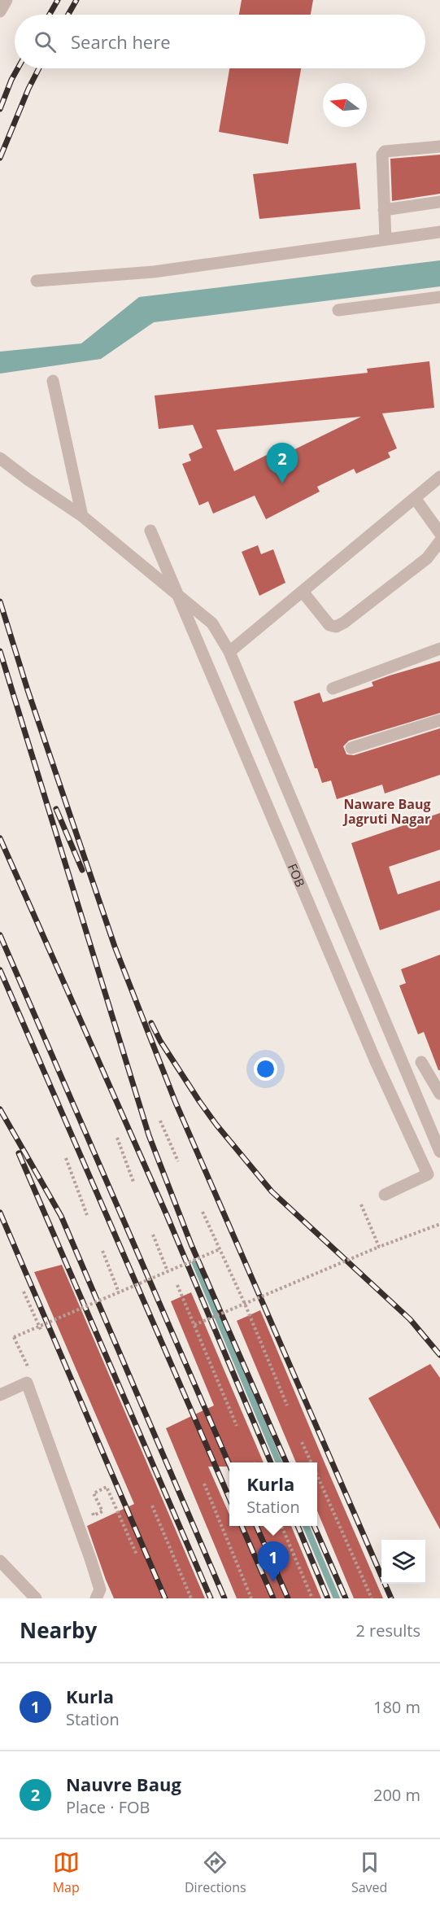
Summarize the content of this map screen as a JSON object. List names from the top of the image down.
{
  "streets": {
    "street": ["FOB"]
  },
  "districts": ["Naware Baug Jagruti Nagar"],
  "north": "left",
  "page": {
    "search": "Search here",
    "pins": ["2", "1"],
    "popup": ["Kurla", "Station"],
    "heading": ["Nearby", "2 results"],
    "list": [
      {
        "mark": "1",
        "name": "Kurla",
        "note": "Station",
        "value": "180 m"
      },
      {
        "mark": "2",
        "name": "Nauvre Baug",
        "note": "Place · FOB",
        "value": "200 m"
      }
    ],
    "nav": ["Map", "Directions", "Saved"]
  }
}
